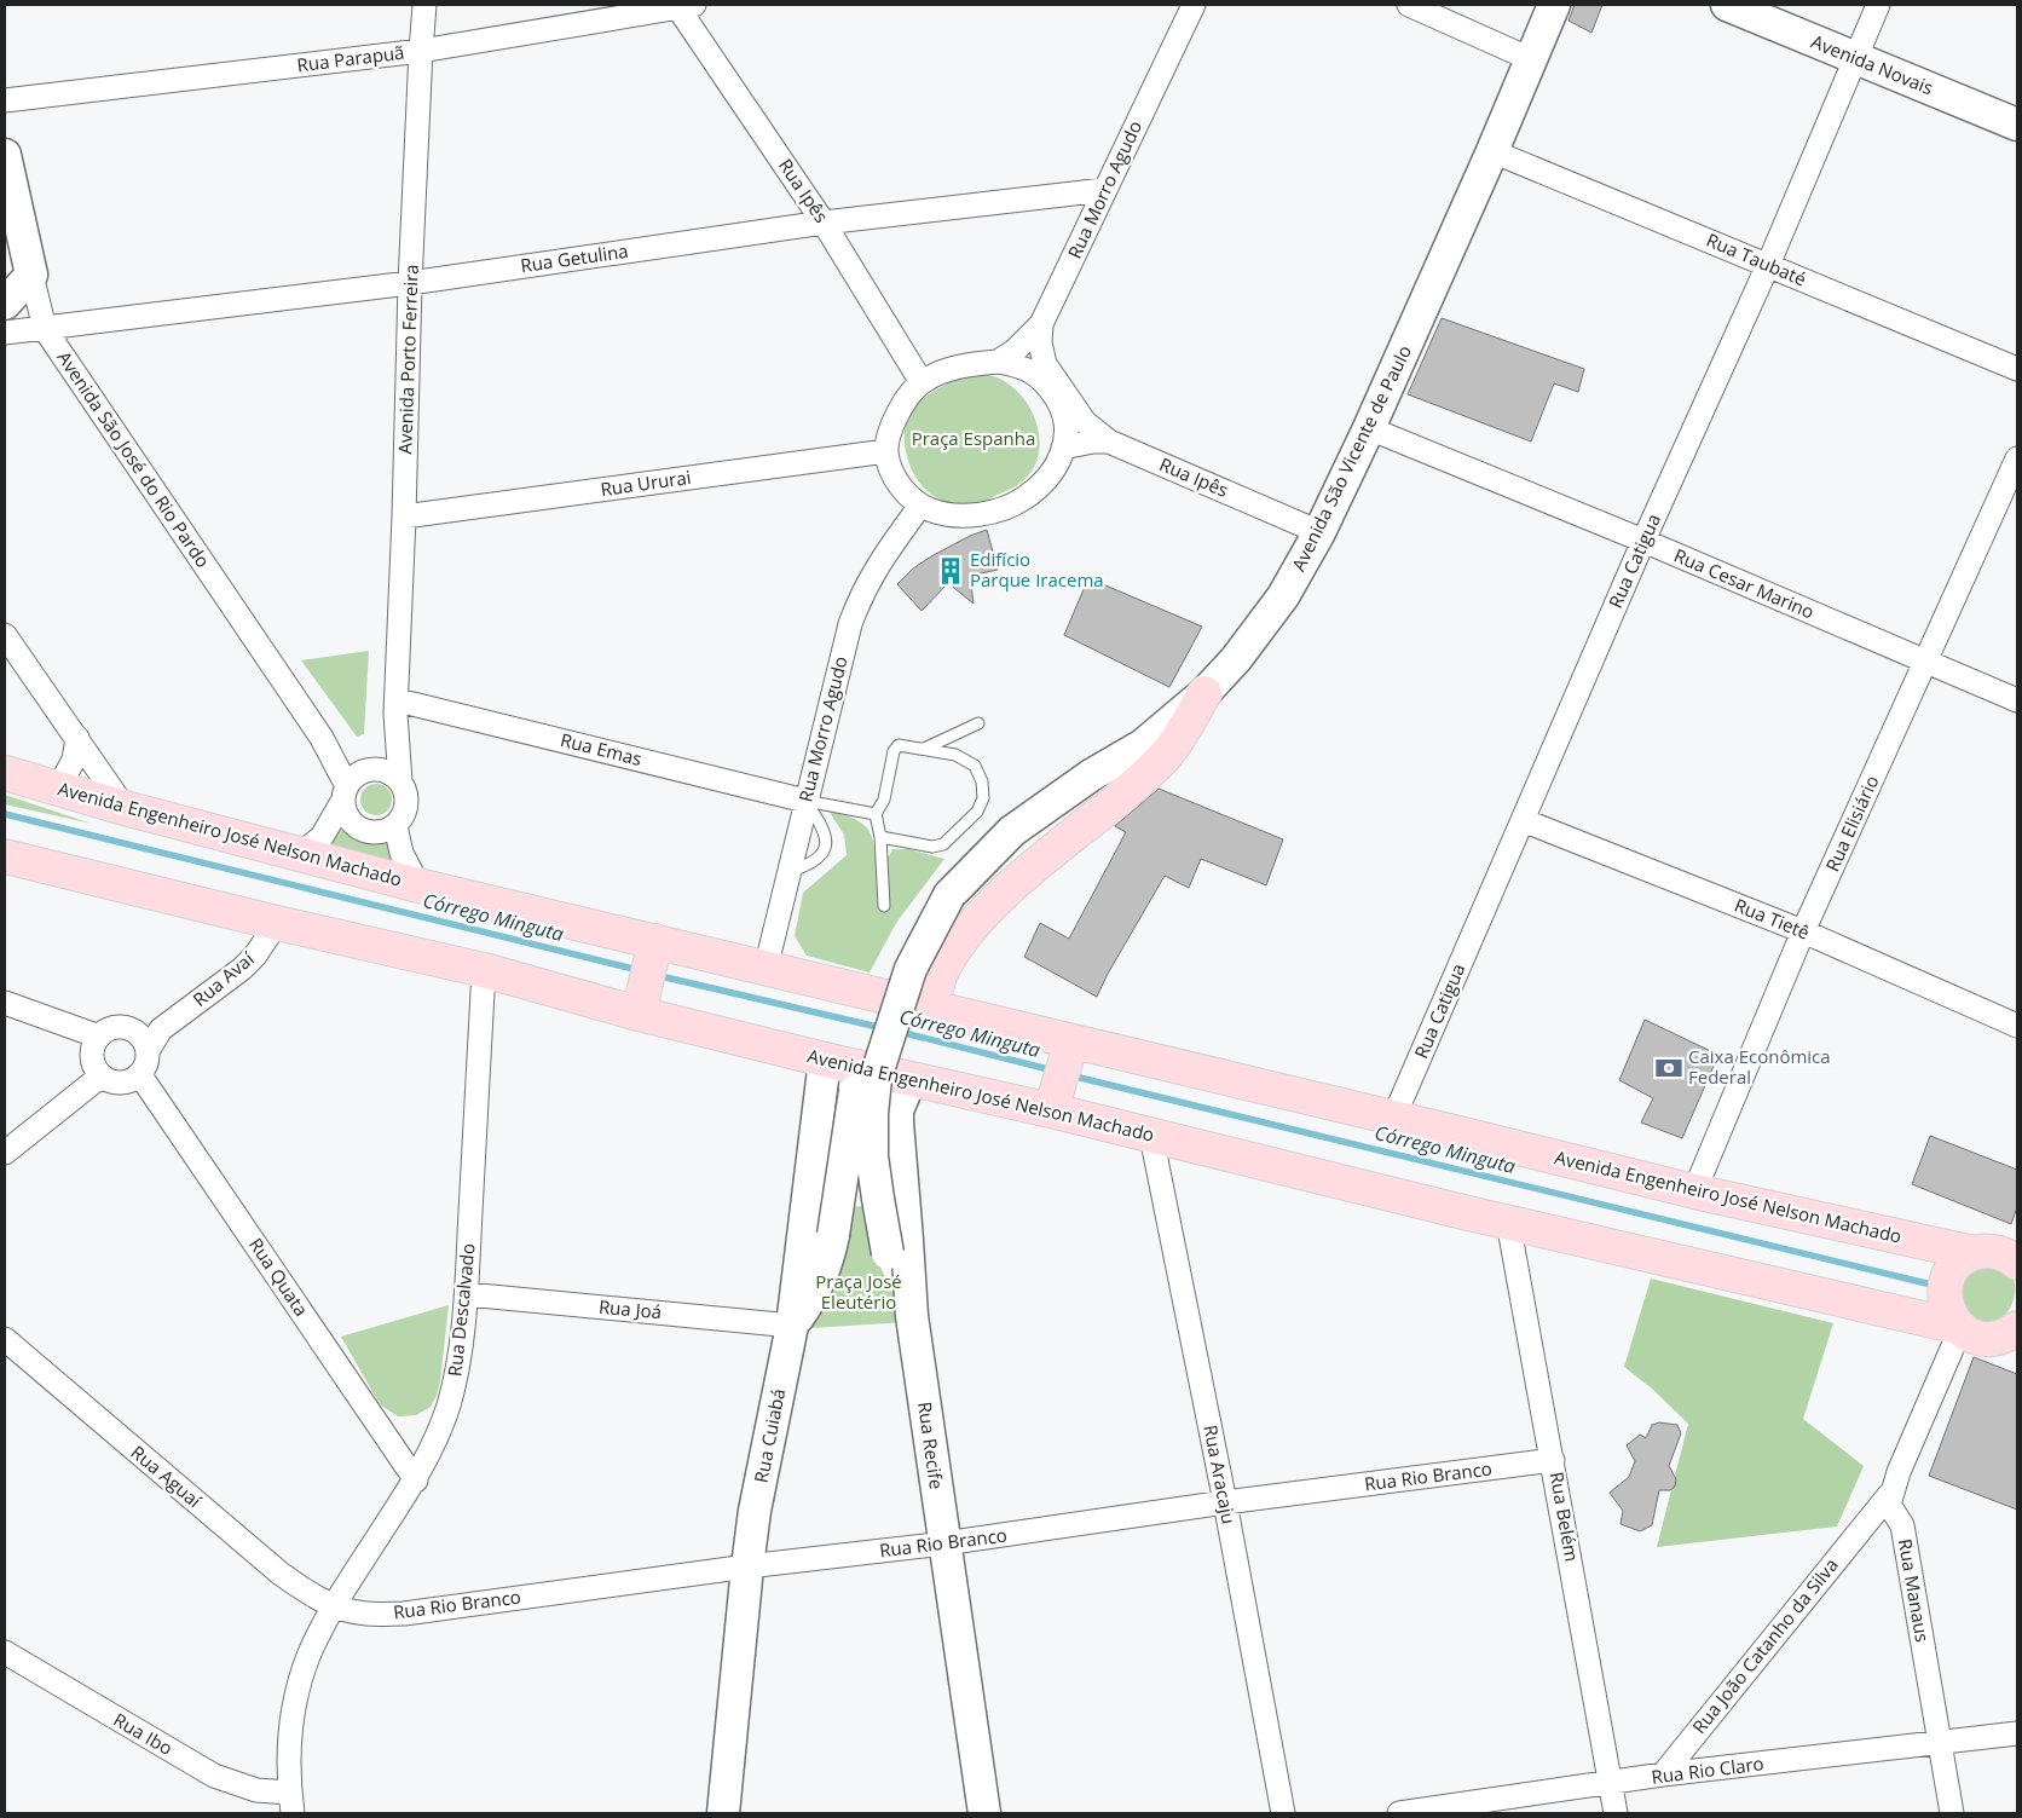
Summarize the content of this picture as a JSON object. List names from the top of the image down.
{
  "streets": {
    "main road": [
      "Avenida Novais",
      "Avenida São Vicente de Paulo",
      "Avenida São José do Rio Pardo",
      "Avenida Engenheiro José Nelson Machado",
      "Rua Cuiabá",
      "Rua Recife"
    ],
    "street": [
      "Rua Parapuã",
      "Rua Morro Agudo",
      "Rua Ipês",
      "Rua Getulina",
      "Rua Taubaté",
      "Avenida Porto Ferreira",
      "Rua Ururai",
      "Rua Catigua",
      "Rua Cesar Marino",
      "Rua Emas",
      "Rua Elisiário",
      "Rua Tietê",
      "Rua Avaí",
      "Rua Quata",
      "Rua Descalvado",
      "Rua Joá",
      "Rua Aracaju",
      "Rua Aguaí",
      "Rua Rio Branco",
      "Rua Belém",
      "Rua Manaus",
      "Rua João Catanho da Silva",
      "Rua Ibo",
      "Rua Rio Claro"
    ]
  },
  "crossings": [
    ["Rua Parapuã", "Rua Ipês"],
    ["Rua Parapuã", "Avenida Porto Ferreira"],
    ["Avenida Novais", "Rua Catigua"],
    ["Rua Morro Agudo", "Rua Ipês"],
    ["Rua Morro Agudo", "Rua Getulina"],
    ["Rua Morro Agudo", "Rua Ururai"],
    ["Rua Morro Agudo", "Rua Emas"],
    ["Rua Morro Agudo", "Avenida Engenheiro José Nelson Machado"],
    ["Rua Ipês", "Rua Getulina"],
    ["Rua Ipês", "Avenida São Vicente de Paulo"],
    ["Rua Ipês", "Rua Ururai"],
    ["Rua Getulina", "Avenida Porto Ferreira"],
    ["Rua Getulina", "Avenida São José do Rio Pardo"],
    ["Rua Taubaté", "Avenida São Vicente de Paulo"],
    ["Rua Taubaté", "Rua Catigua"],
    ["Avenida Porto Ferreira", "Avenida São José do Rio Pardo"],
    ["Avenida Porto Ferreira", "Rua Ururai"],
    ["Avenida Porto Ferreira", "Rua Emas"],
    ["Avenida Porto Ferreira", "Avenida Engenheiro José Nelson Machado"],
    ["Avenida São Vicente de Paulo", "Rua Cesar Marino"],
    ["Avenida São Vicente de Paulo", "Rua Joá"],
    ["Avenida São Vicente de Paulo", "Rua Cuiabá"],
    ["Avenida São Vicente de Paulo", "Rua Recife"],
    ["Rua Catigua", "Rua Cesar Marino"],
    ["Rua Catigua", "Avenida Engenheiro José Nelson Machado"],
    ["Rua Catigua", "Rua Tietê"],
    ["Rua Cesar Marino", "Rua Elisiário"],
    ["Rua Elisiário", "Avenida Engenheiro José Nelson Machado"],
    ["Rua Elisiário", "Rua Tietê"],
    ["Avenida Engenheiro José Nelson Machado", "Rua Avaí"],
    ["Avenida Engenheiro José Nelson Machado", "Rua Descalvado"],
    ["Avenida Engenheiro José Nelson Machado", "Rua Cuiabá"],
    ["Avenida Engenheiro José Nelson Machado", "Rua Recife"],
    ["Avenida Engenheiro José Nelson Machado", "Rua Aracaju"],
    ["Avenida Engenheiro José Nelson Machado", "Rua Belém"],
    ["Rua Avaí", "Rua Quata"],
    ["Rua Quata", "Rua Descalvado"],
    ["Rua Descalvado", "Rua Joá"],
    ["Rua Descalvado", "Rua Aguaí"],
    ["Rua Descalvado", "Rua Rio Branco"],
    ["Rua Descalvado", "Rua Ibo"],
    ["Rua Joá", "Rua Cuiabá"],
    ["Rua Cuiabá", "Rua Rio Branco"],
    ["Rua Recife", "Rua Rio Branco"],
    ["Rua Aracaju", "Rua Rio Branco"],
    ["Rua Aguaí", "Rua Rio Branco"],
    ["Rua Rio Branco", "Rua Belém"],
    ["Rua Belém", "Rua Rio Claro"],
    ["Rua Manaus", "Rua João Catanho da Silva"],
    ["Rua Manaus", "Rua Rio Claro"],
    ["Rua João Catanho da Silva", "Rua Rio Claro"]
  ],
  "water": ["Córrego Minguta"],
  "parks": ["Praça Espanha", "Praça José Eleutério"],
  "places": {
    "building": ["Edifício Parque Iracema"],
    "bank": ["Caixa Econômica Federal"]
  }
}
